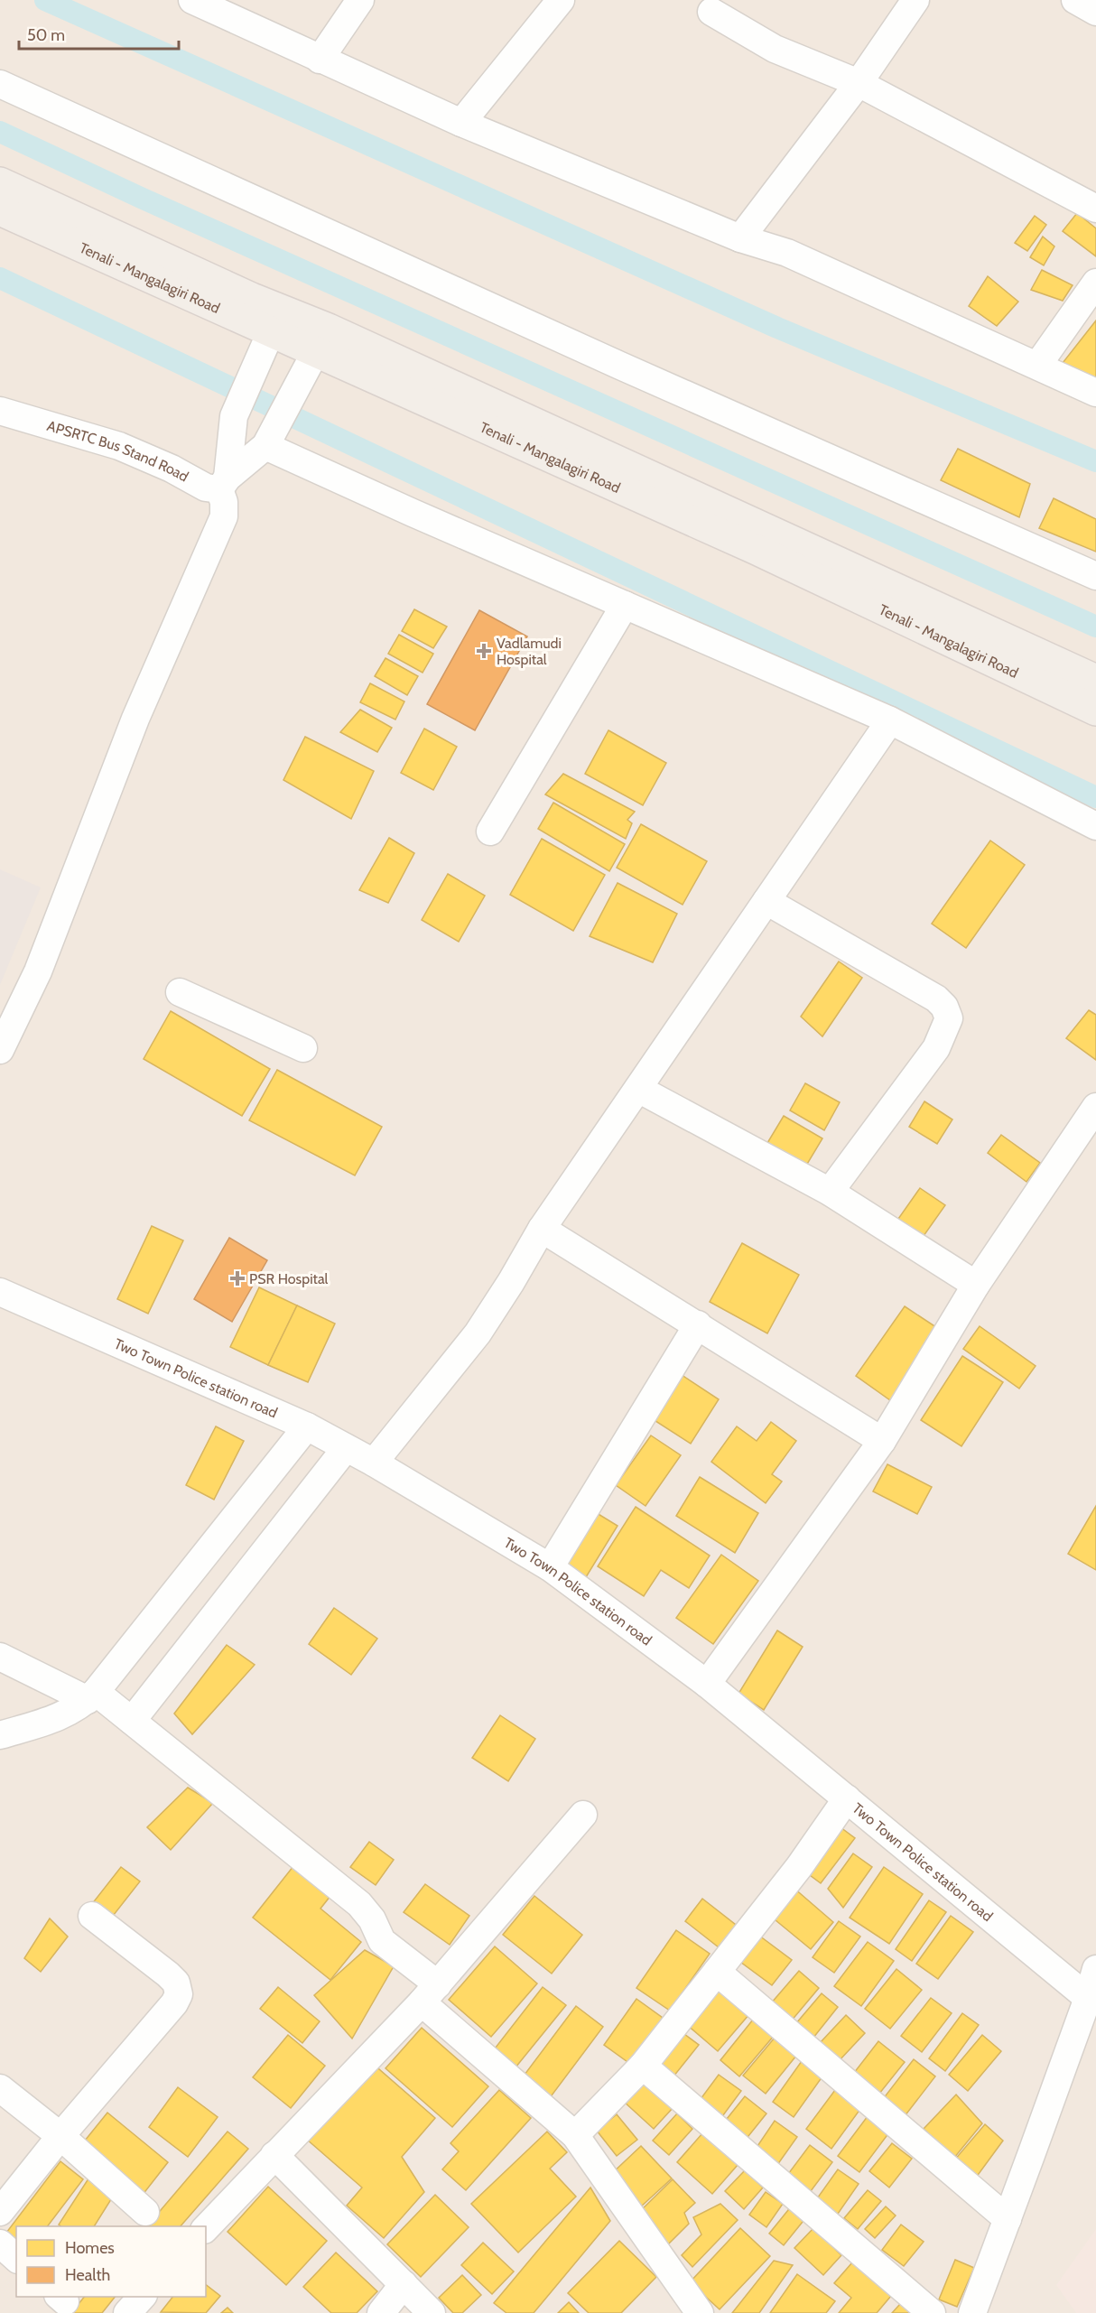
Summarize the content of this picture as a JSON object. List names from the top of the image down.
{
  "streets": {
    "main road": ["Tenali - Mangalagiri Road"],
    "street": ["APSRTC Bus Stand Road", "Two Town Police station road"]
  },
  "places": {
    "health": ["Vadlamudi Hospital", "PSR Hospital"]
  },
  "legend": ["Homes", "Health"],
  "scale_bar": "50 m"
}
